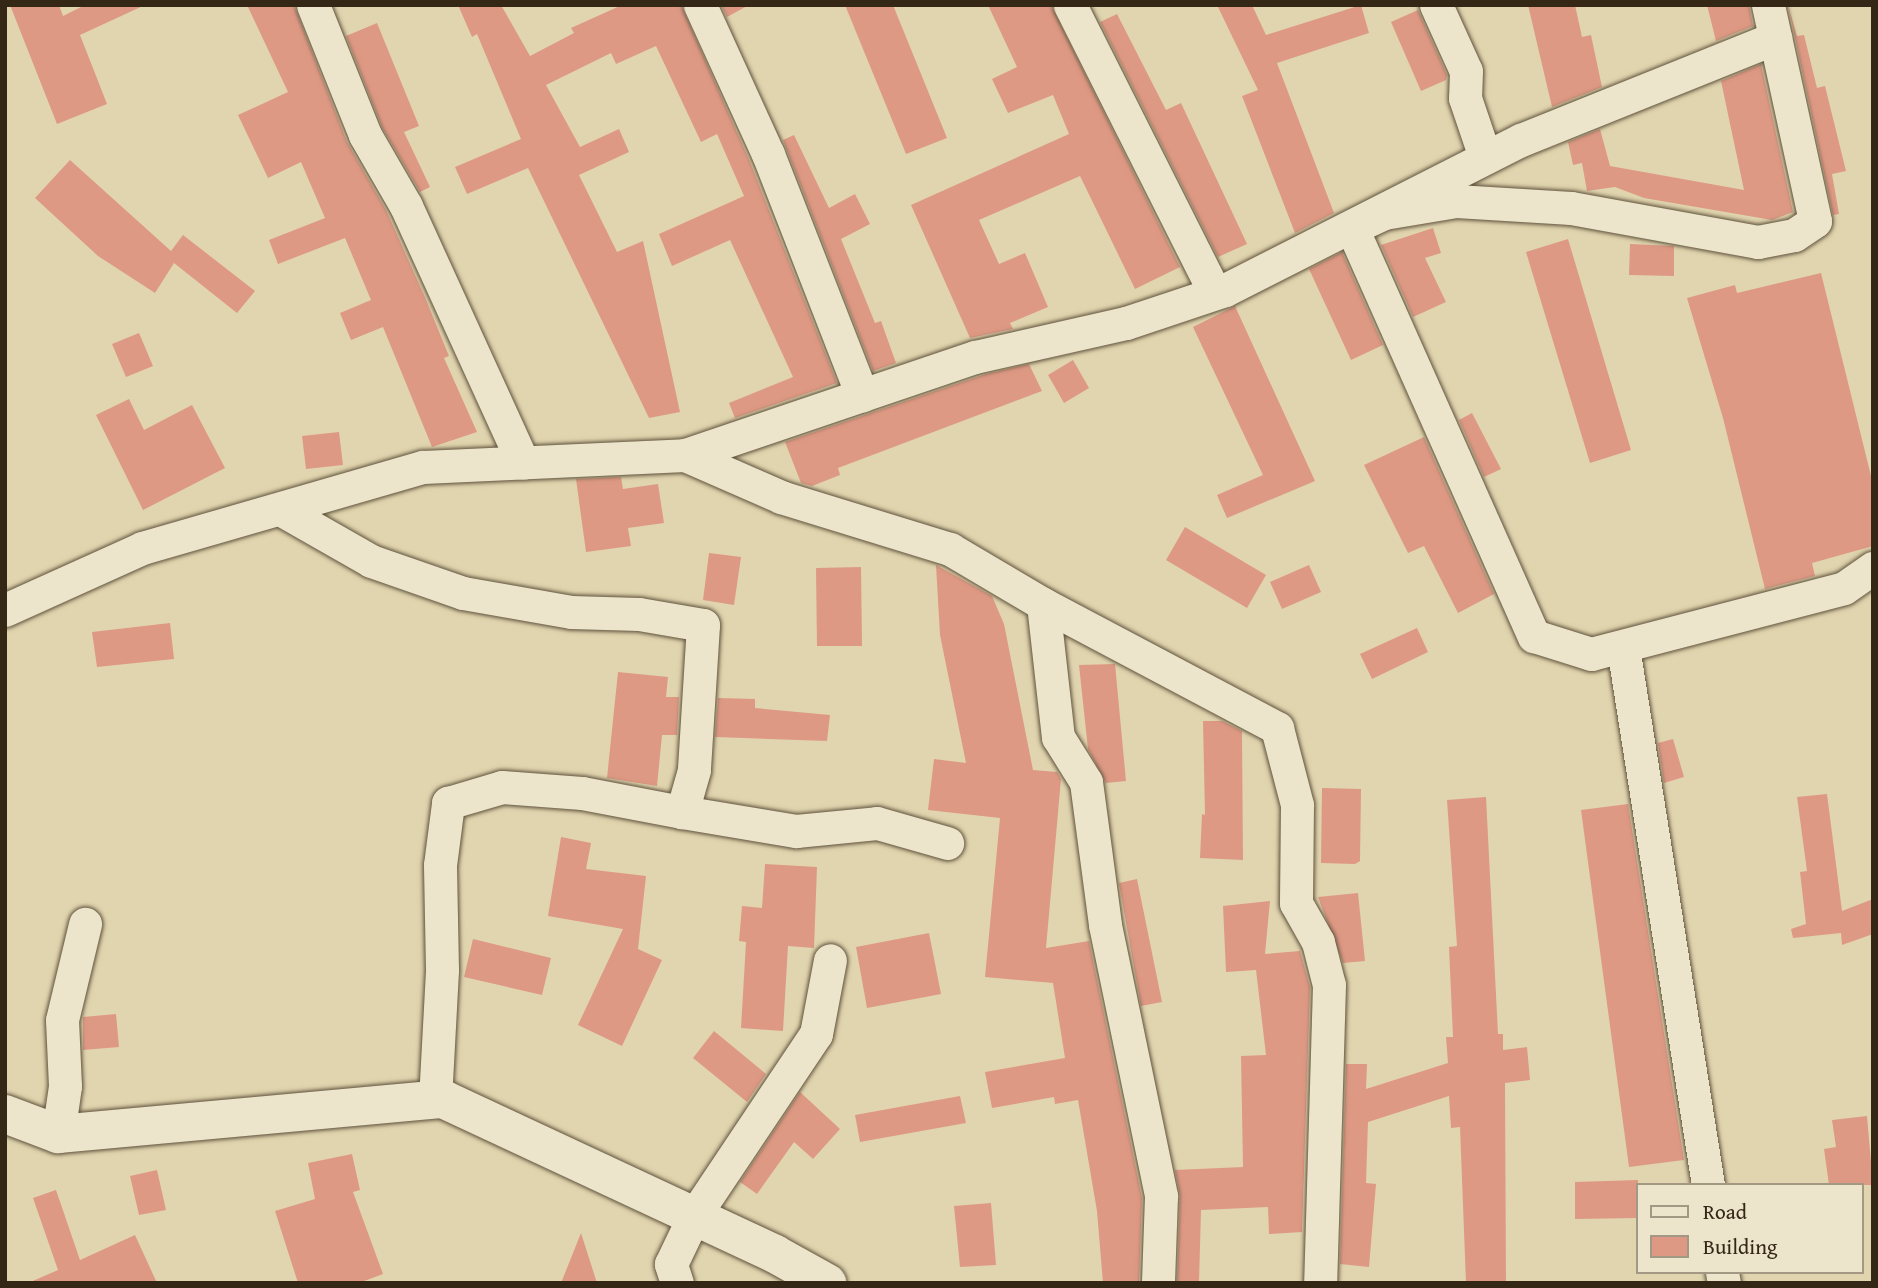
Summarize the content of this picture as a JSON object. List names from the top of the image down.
{
  "legend": ["Road", "Building"]
}
